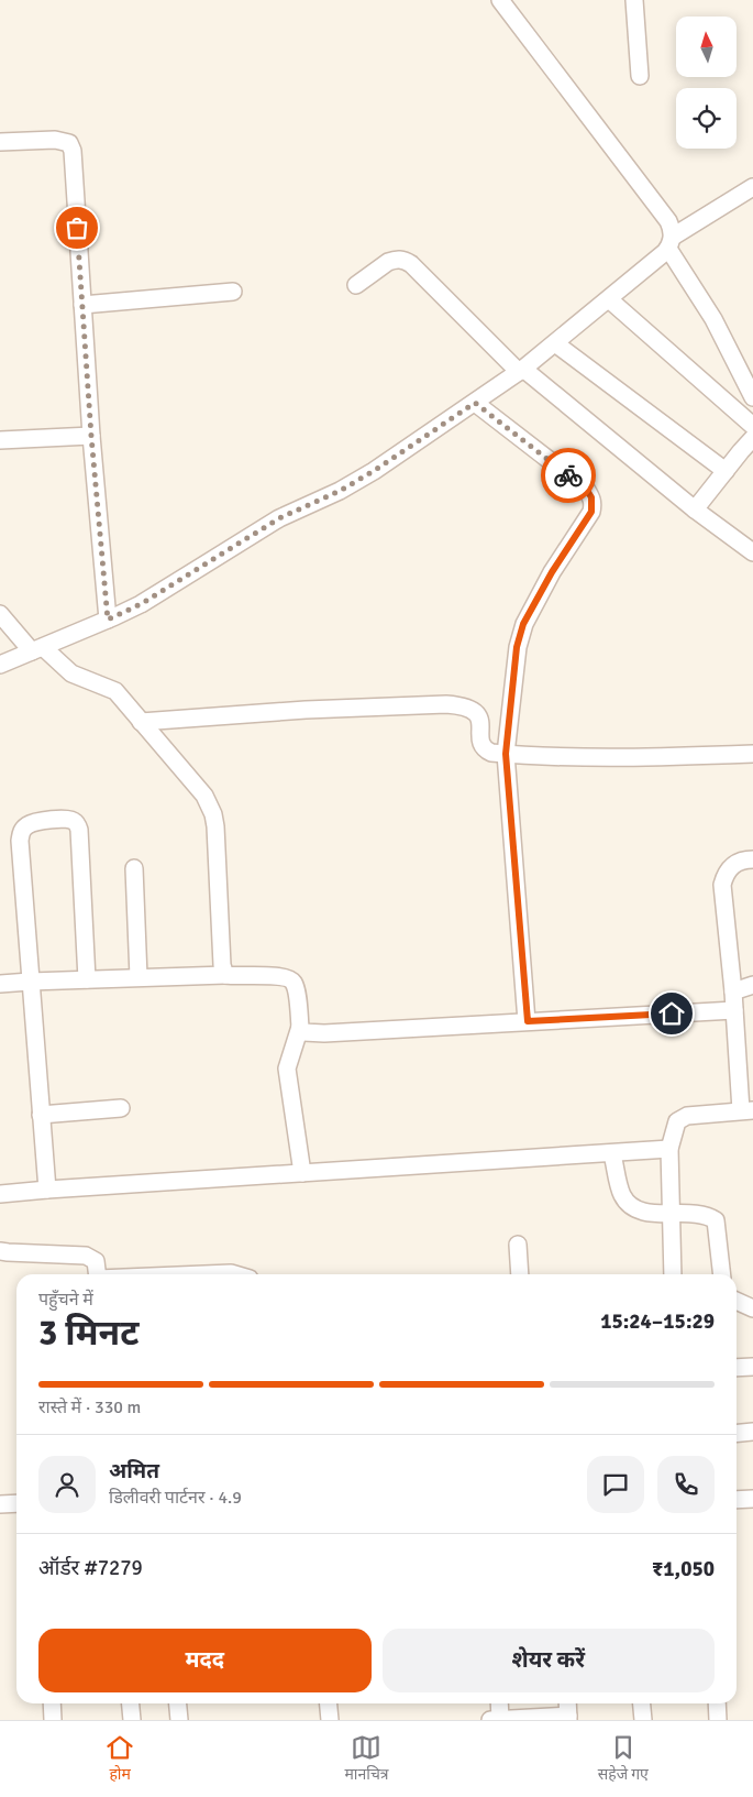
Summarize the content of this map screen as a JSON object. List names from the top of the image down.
{
  "north": "top",
  "page": {
    "heading": ["3 मिनट", "पहुँचने में", "15:24–15:29"],
    "panel": [
      "अमित",
      "डिलीवरी पार्टनर · 4.9",
      "ऑर्डर #7279",
      "₹1,050"
    ],
    "bar": "रास्ते में · 330 m",
    "buttons": ["मदद", "शेयर करें"],
    "tabs": ["होम", "मानचित्र", "सहेजे गए"]
  }
}
